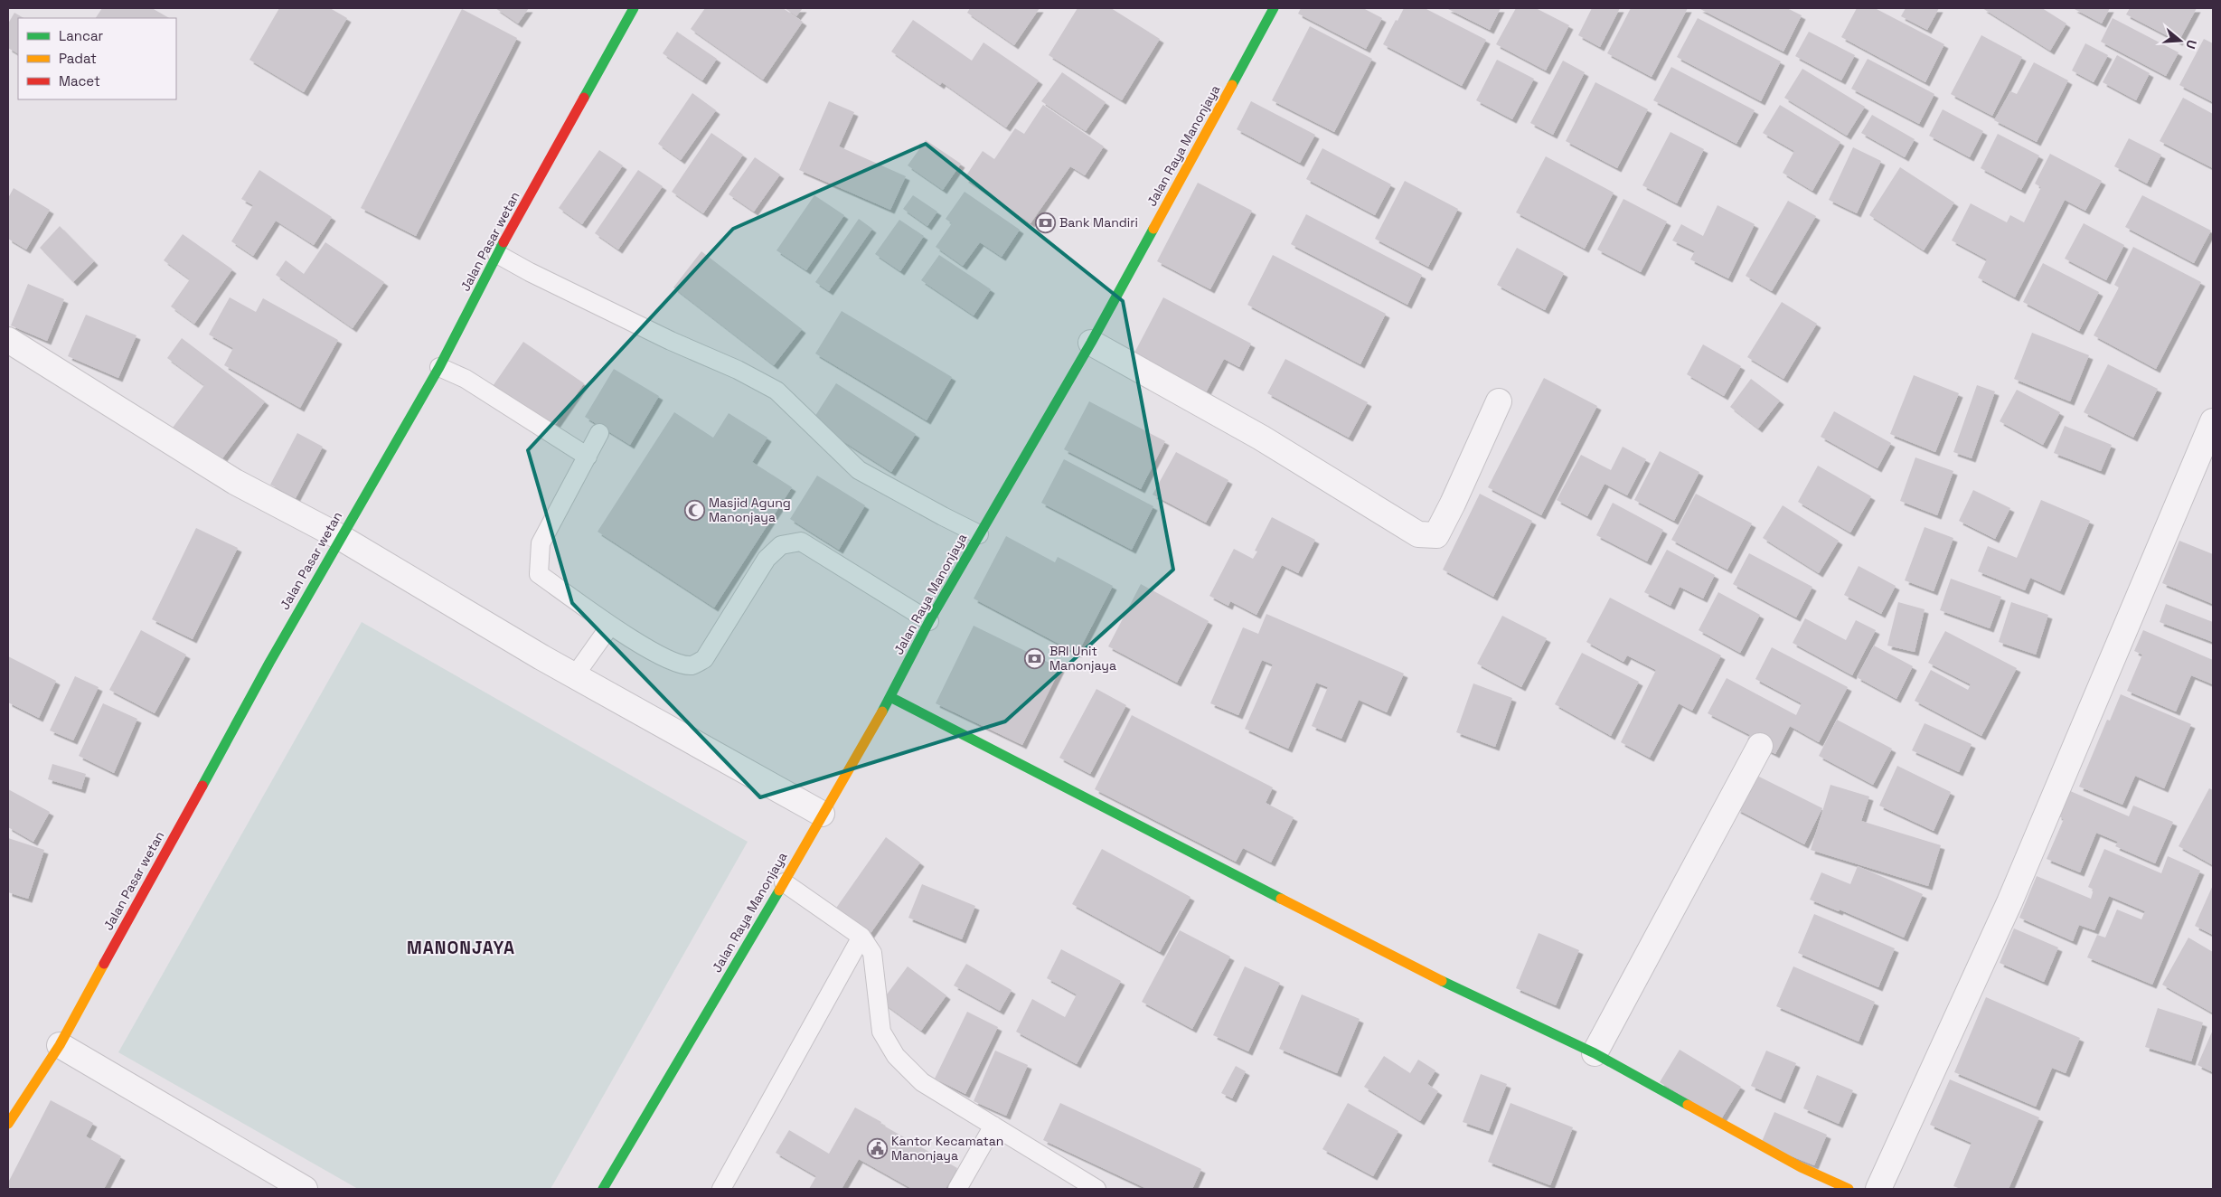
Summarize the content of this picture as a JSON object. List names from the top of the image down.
{
  "streets": {
    "street": ["Jalan Raya Manonjaya", "Jalan Pasar wetan"]
  },
  "districts": ["MANONJAYA"],
  "places": {
    "bank": ["Bank Mandiri", "BRI Unit Manonjaya"],
    "mosque": ["Masjid Agung Manonjaya"],
    "public building": ["Kantor Kecamatan Manonjaya"]
  },
  "legend": ["Lancar", "Padat", "Macet"],
  "north": "right"
}
